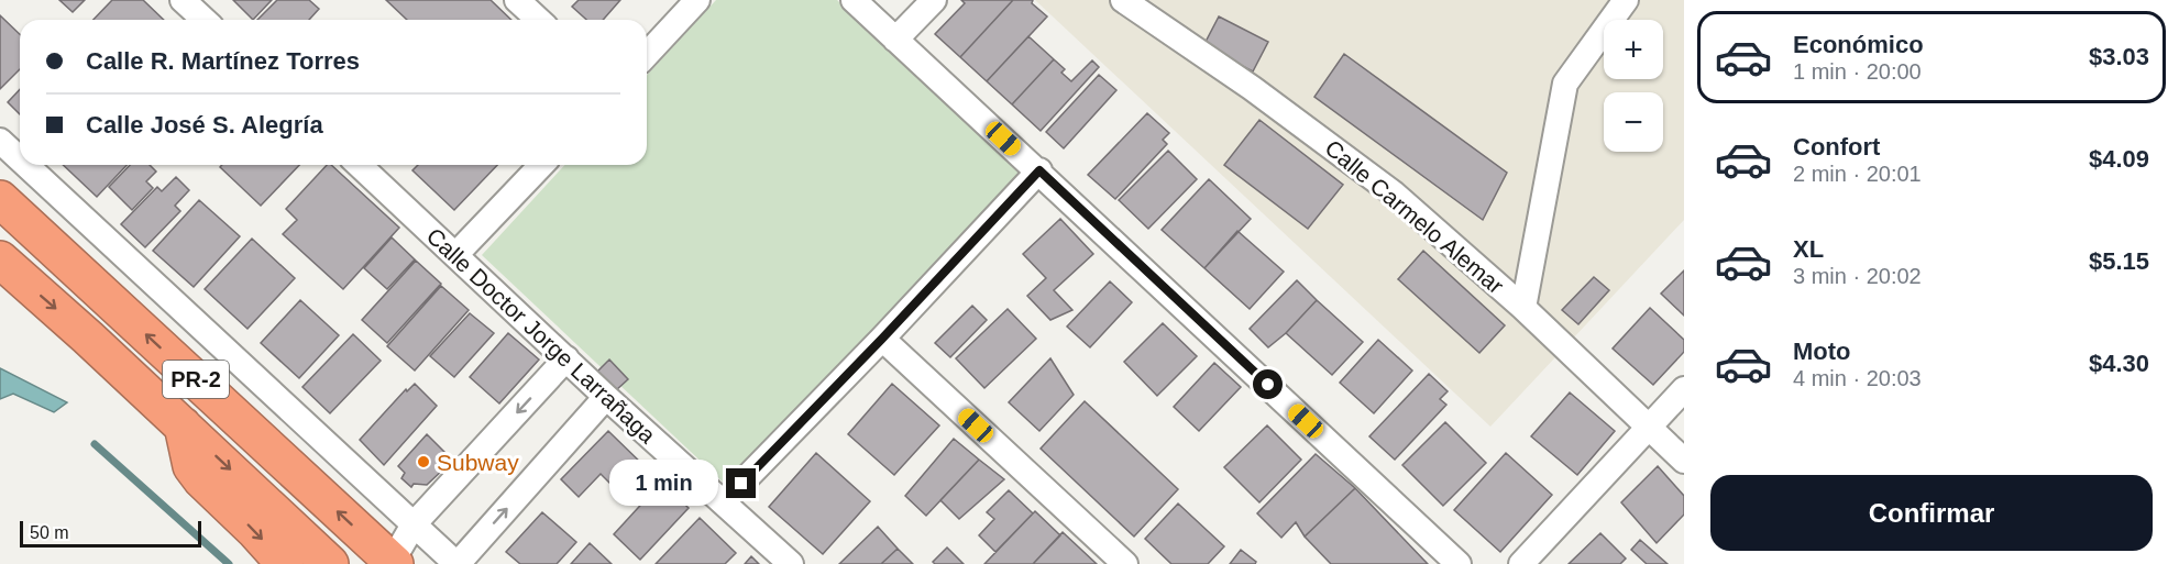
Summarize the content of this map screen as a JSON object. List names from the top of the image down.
{
  "streets": {
    "highway": ["PR-2"],
    "street": ["Calle Carmelo Alemar", "Calle Doctor Jorge Larrañaga"]
  },
  "places": ["Subway"],
  "scale_bar": "50 m",
  "page": {
    "list": [
      {
        "name": "Económico",
        "note": "1 min · 20:00",
        "value": "$3.03"
      },
      {
        "name": "Confort",
        "note": "2 min · 20:01",
        "value": "$4.09"
      },
      {
        "name": "XL",
        "note": "3 min · 20:02",
        "value": "$5.15"
      },
      {
        "name": "Moto",
        "note": "4 min · 20:03",
        "value": "$4.30"
      }
    ],
    "map_buttons": ["+", "−"],
    "banner": ["Calle R. Martínez Torres", "Calle José S. Alegría"],
    "bubble": "1 min",
    "buttons": "Confirmar",
    "scale": "50 m"
  }
}
